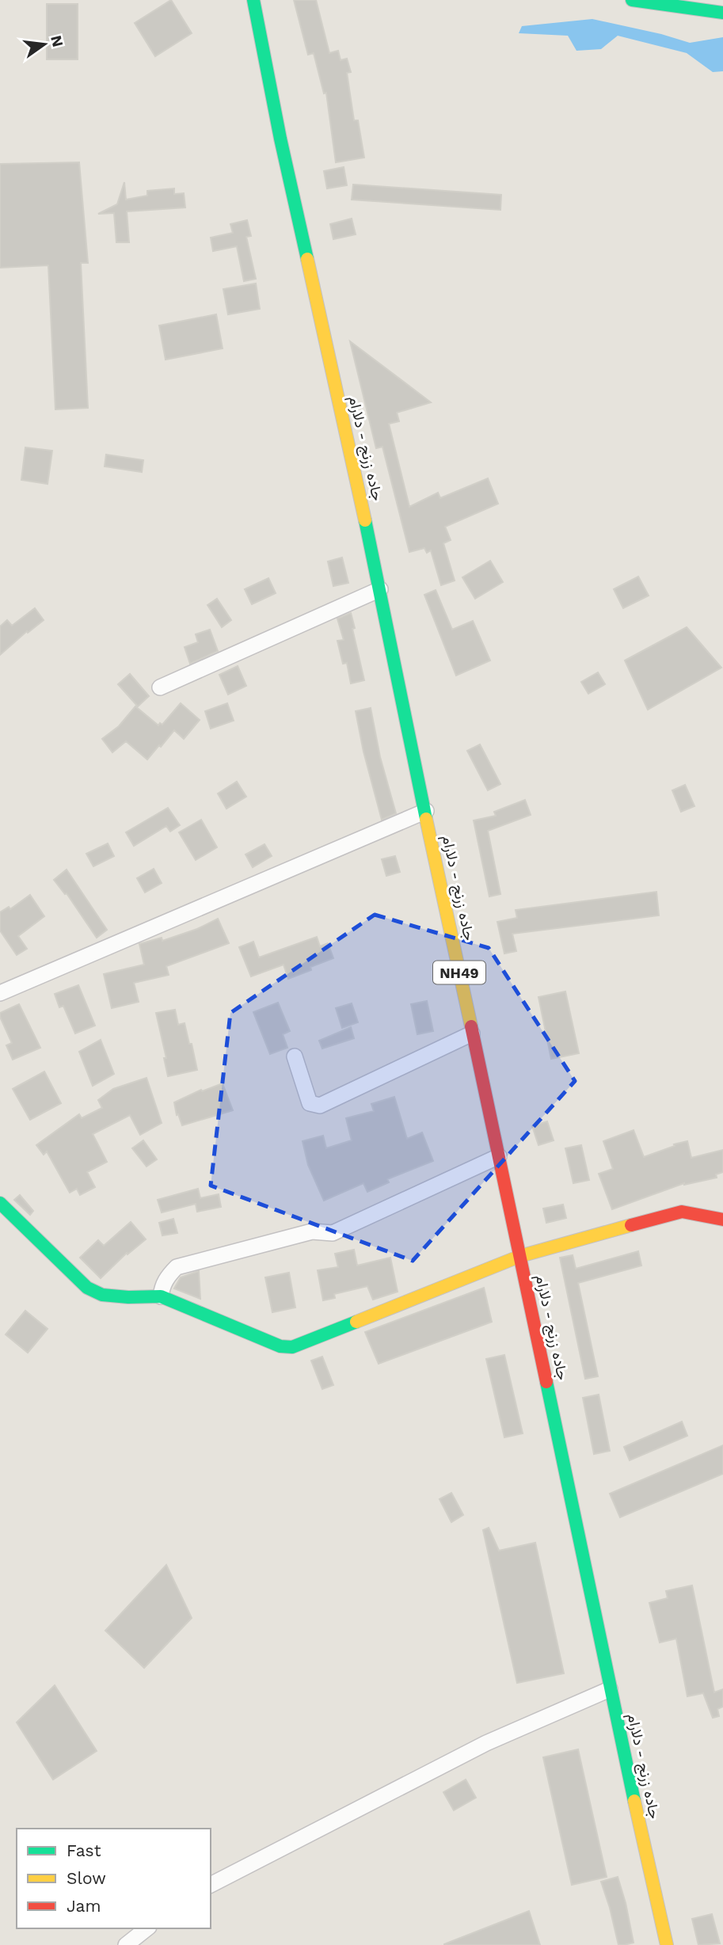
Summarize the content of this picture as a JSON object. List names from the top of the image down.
{
  "streets": {
    "main road": ["جاده زرنج - دلارام", "NH49"]
  },
  "legend": ["Fast", "Slow", "Jam"],
  "north": "right"
}
